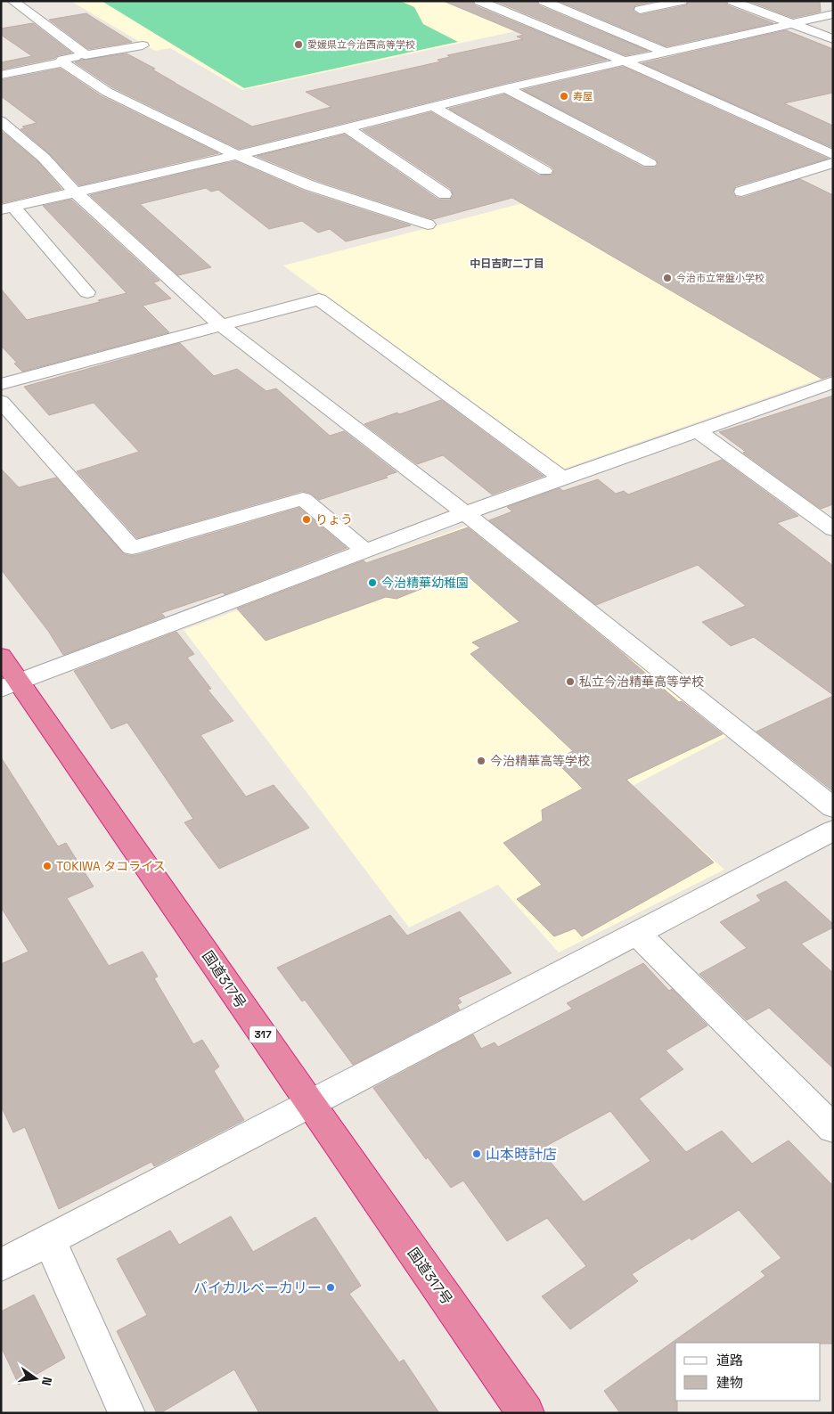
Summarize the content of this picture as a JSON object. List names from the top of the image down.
{
  "streets": {
    "highway": ["国道317号", "317"]
  },
  "districts": ["中日吉町二丁目"],
  "places": [
    "愛媛県立今治西高等学校",
    "寿屋",
    "今治市立常盤小学校",
    "りょう",
    "今治精華幼稚園",
    "私立今治精華高等学校",
    "今治精華高等学校",
    "TOKIWA タコライス",
    "山本時計店",
    "バイカルベーカリー"
  ],
  "legend": ["道路", "建物"],
  "north": "right"
}
